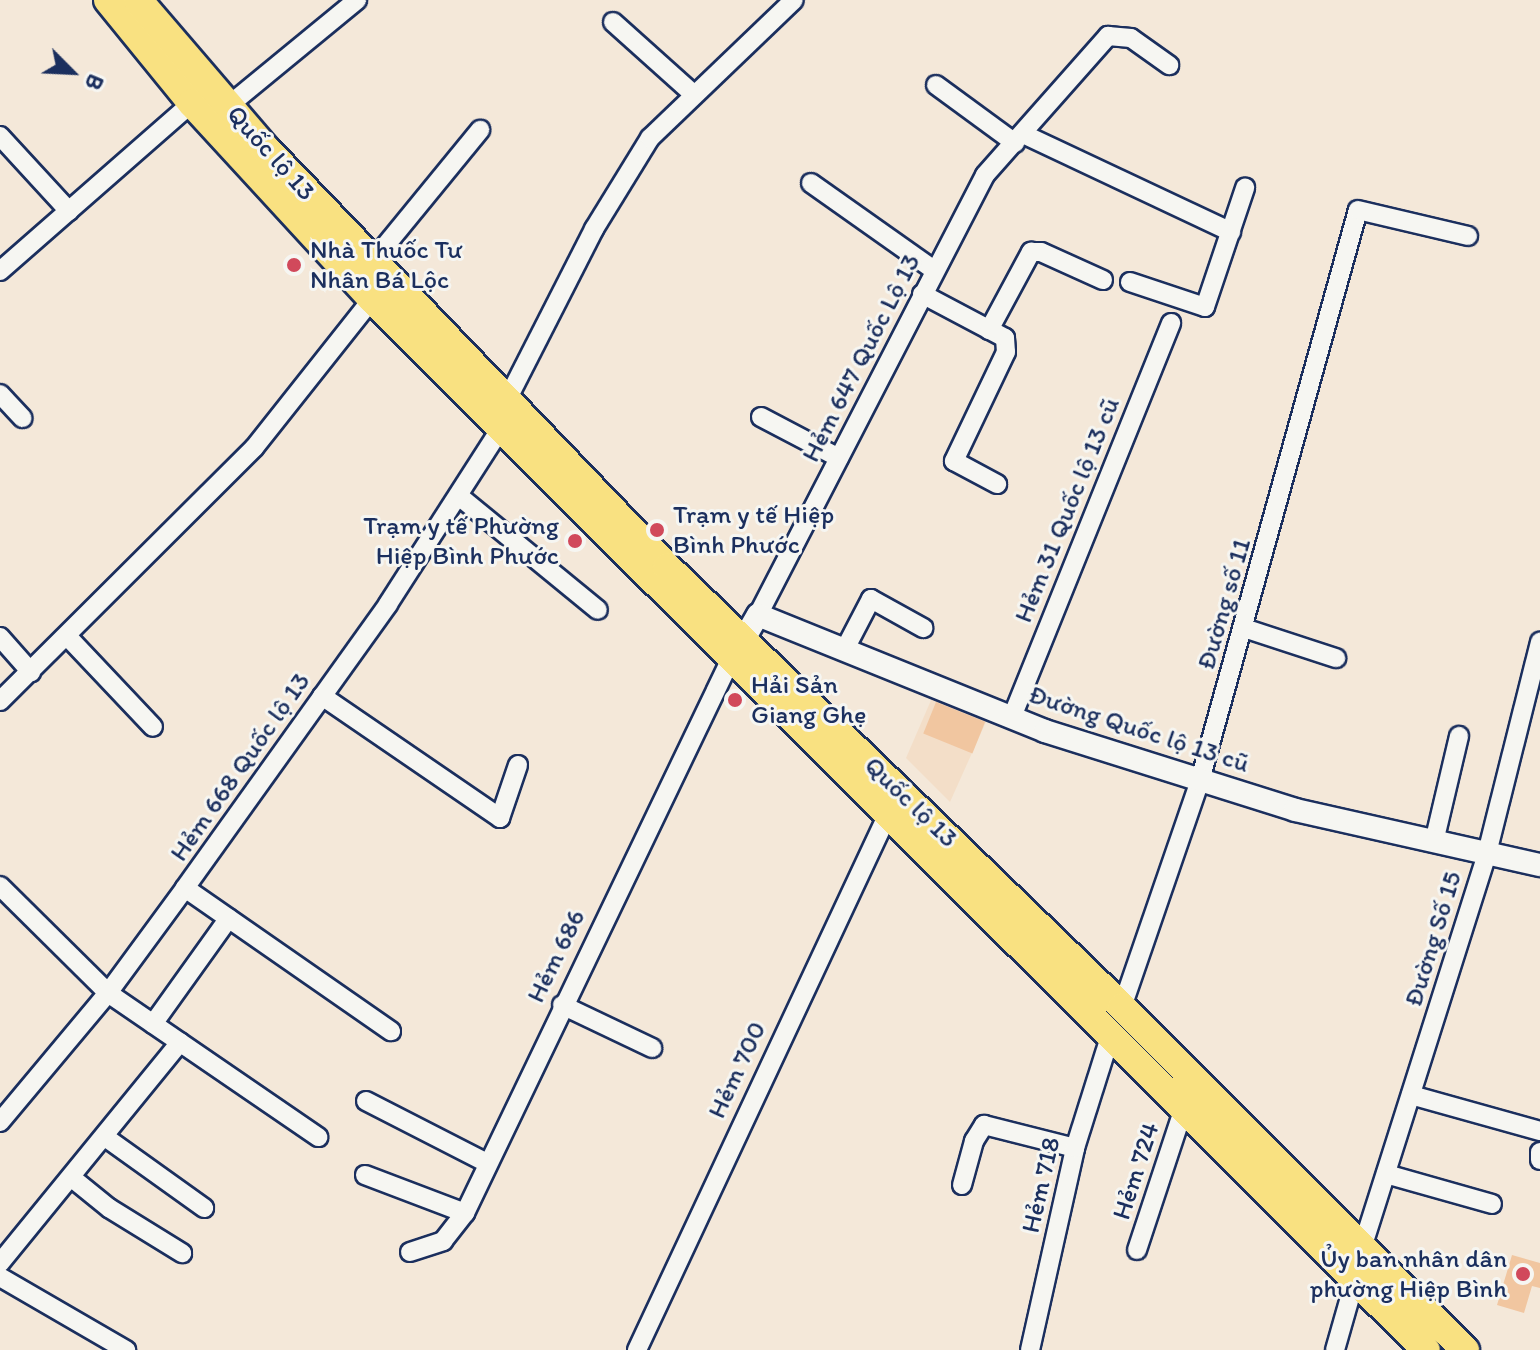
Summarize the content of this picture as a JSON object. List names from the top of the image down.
{
  "streets": {
    "highway": ["Quốc lộ 13"],
    "street": [
      "Hẻm 647 Quốc Lộ 13",
      "Hẻm 31 Quốc lộ 13 cũ",
      "Đường số 11",
      "Đường Quốc lộ 13 cũ",
      "Hẻm 668 Quốc lộ 13",
      "Đường Số 15",
      "Hẻm 686",
      "Hẻm 700",
      "Hẻm 724",
      "Hẻm 718"
    ]
  },
  "crossings": [
    ["Quốc lộ 13", "Hẻm 647 Quốc Lộ 13"],
    ["Quốc lộ 13", "Đường số 11"],
    ["Quốc lộ 13", "Đường Quốc lộ 13 cũ"],
    ["Quốc lộ 13", "Hẻm 668 Quốc lộ 13"],
    ["Quốc lộ 13", "Đường Số 15"],
    ["Quốc lộ 13", "Hẻm 686"],
    ["Quốc lộ 13", "Hẻm 700"],
    ["Quốc lộ 13", "Hẻm 724"],
    ["Quốc lộ 13", "Hẻm 718"],
    ["Hẻm 647 Quốc Lộ 13", "Đường Quốc lộ 13 cũ"],
    ["Hẻm 647 Quốc Lộ 13", "Hẻm 686"],
    ["Hẻm 31 Quốc lộ 13 cũ", "Đường Quốc lộ 13 cũ"],
    ["Đường số 11", "Đường Quốc lộ 13 cũ"],
    ["Đường Quốc lộ 13 cũ", "Đường Số 15"],
    ["Đường Quốc lộ 13 cũ", "Hẻm 686"]
  ],
  "places": [
    "Nhà Thuốc Tư Nhân Bá Lộc",
    "Trạm y tế Hiệp Bình Phước",
    "Trạm y tế Phường Hiệp Bình Phước",
    "Hải Sản Giang Ghẹ",
    "Ủy ban nhân dân phường Hiệp Bình"
  ],
  "north": "bottom right"
}
